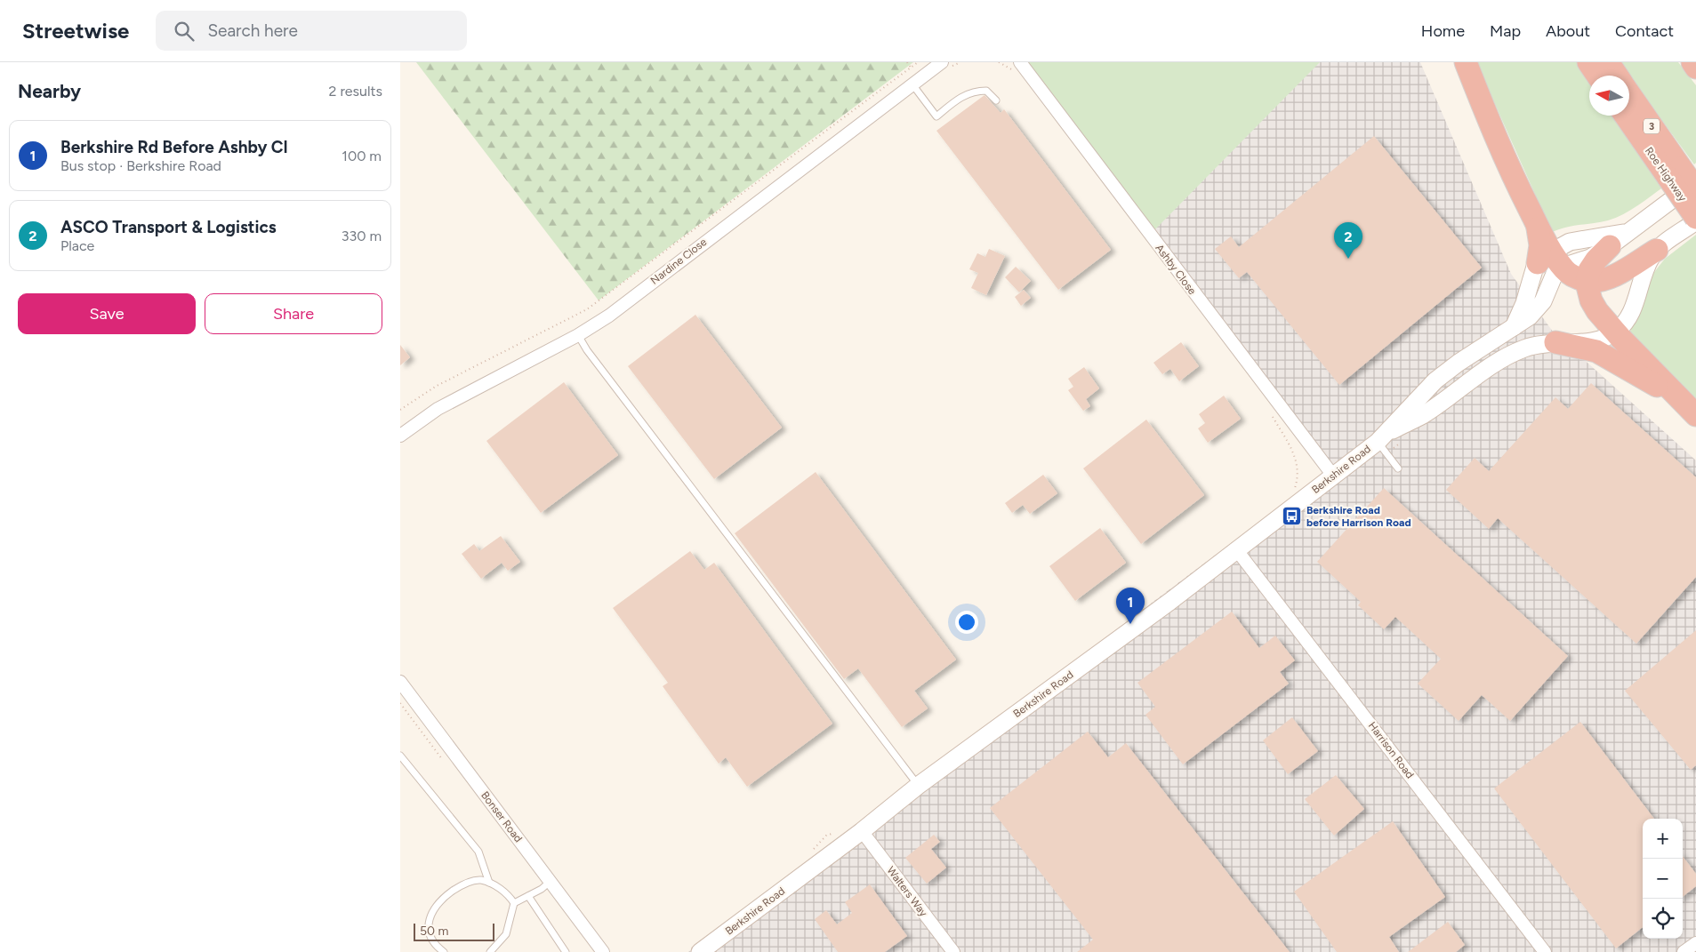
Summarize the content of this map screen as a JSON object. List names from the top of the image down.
{
  "streets": {
    "highway": ["3", "Roe Highway"],
    "main road": ["Berkshire Road"],
    "street": [
      "Nardine Close",
      "Ashby Close",
      "Harrison Road",
      "Bonser Road",
      "Walters Way"
    ]
  },
  "crossings": [
    ["Ashby Close", "Berkshire Road"],
    ["Berkshire Road", "Harrison Road"],
    ["Berkshire Road", "Walters Way"]
  ],
  "places": {
    "bus stop": ["Berkshire Road before Harrison Road"]
  },
  "scale_bar": "50 m",
  "north": "left",
  "page": {
    "header": "Streetwise",
    "search": "Search here",
    "nav": [
      "Home",
      "Map",
      "About",
      "Contact"
    ],
    "heading": ["Nearby", "2 results"],
    "list": [
      {
        "mark": "1",
        "name": "Berkshire Rd Before Ashby Cl",
        "note": "Bus stop · Berkshire Road",
        "value": "100 m"
      },
      {
        "mark": "2",
        "name": "ASCO Transport & Logistics",
        "note": "Place",
        "value": "330 m"
      }
    ],
    "pins": ["2", "1"],
    "buttons": ["Save", "Share"],
    "map_buttons": ["+", "−"],
    "scale": "50 m"
  }
}
